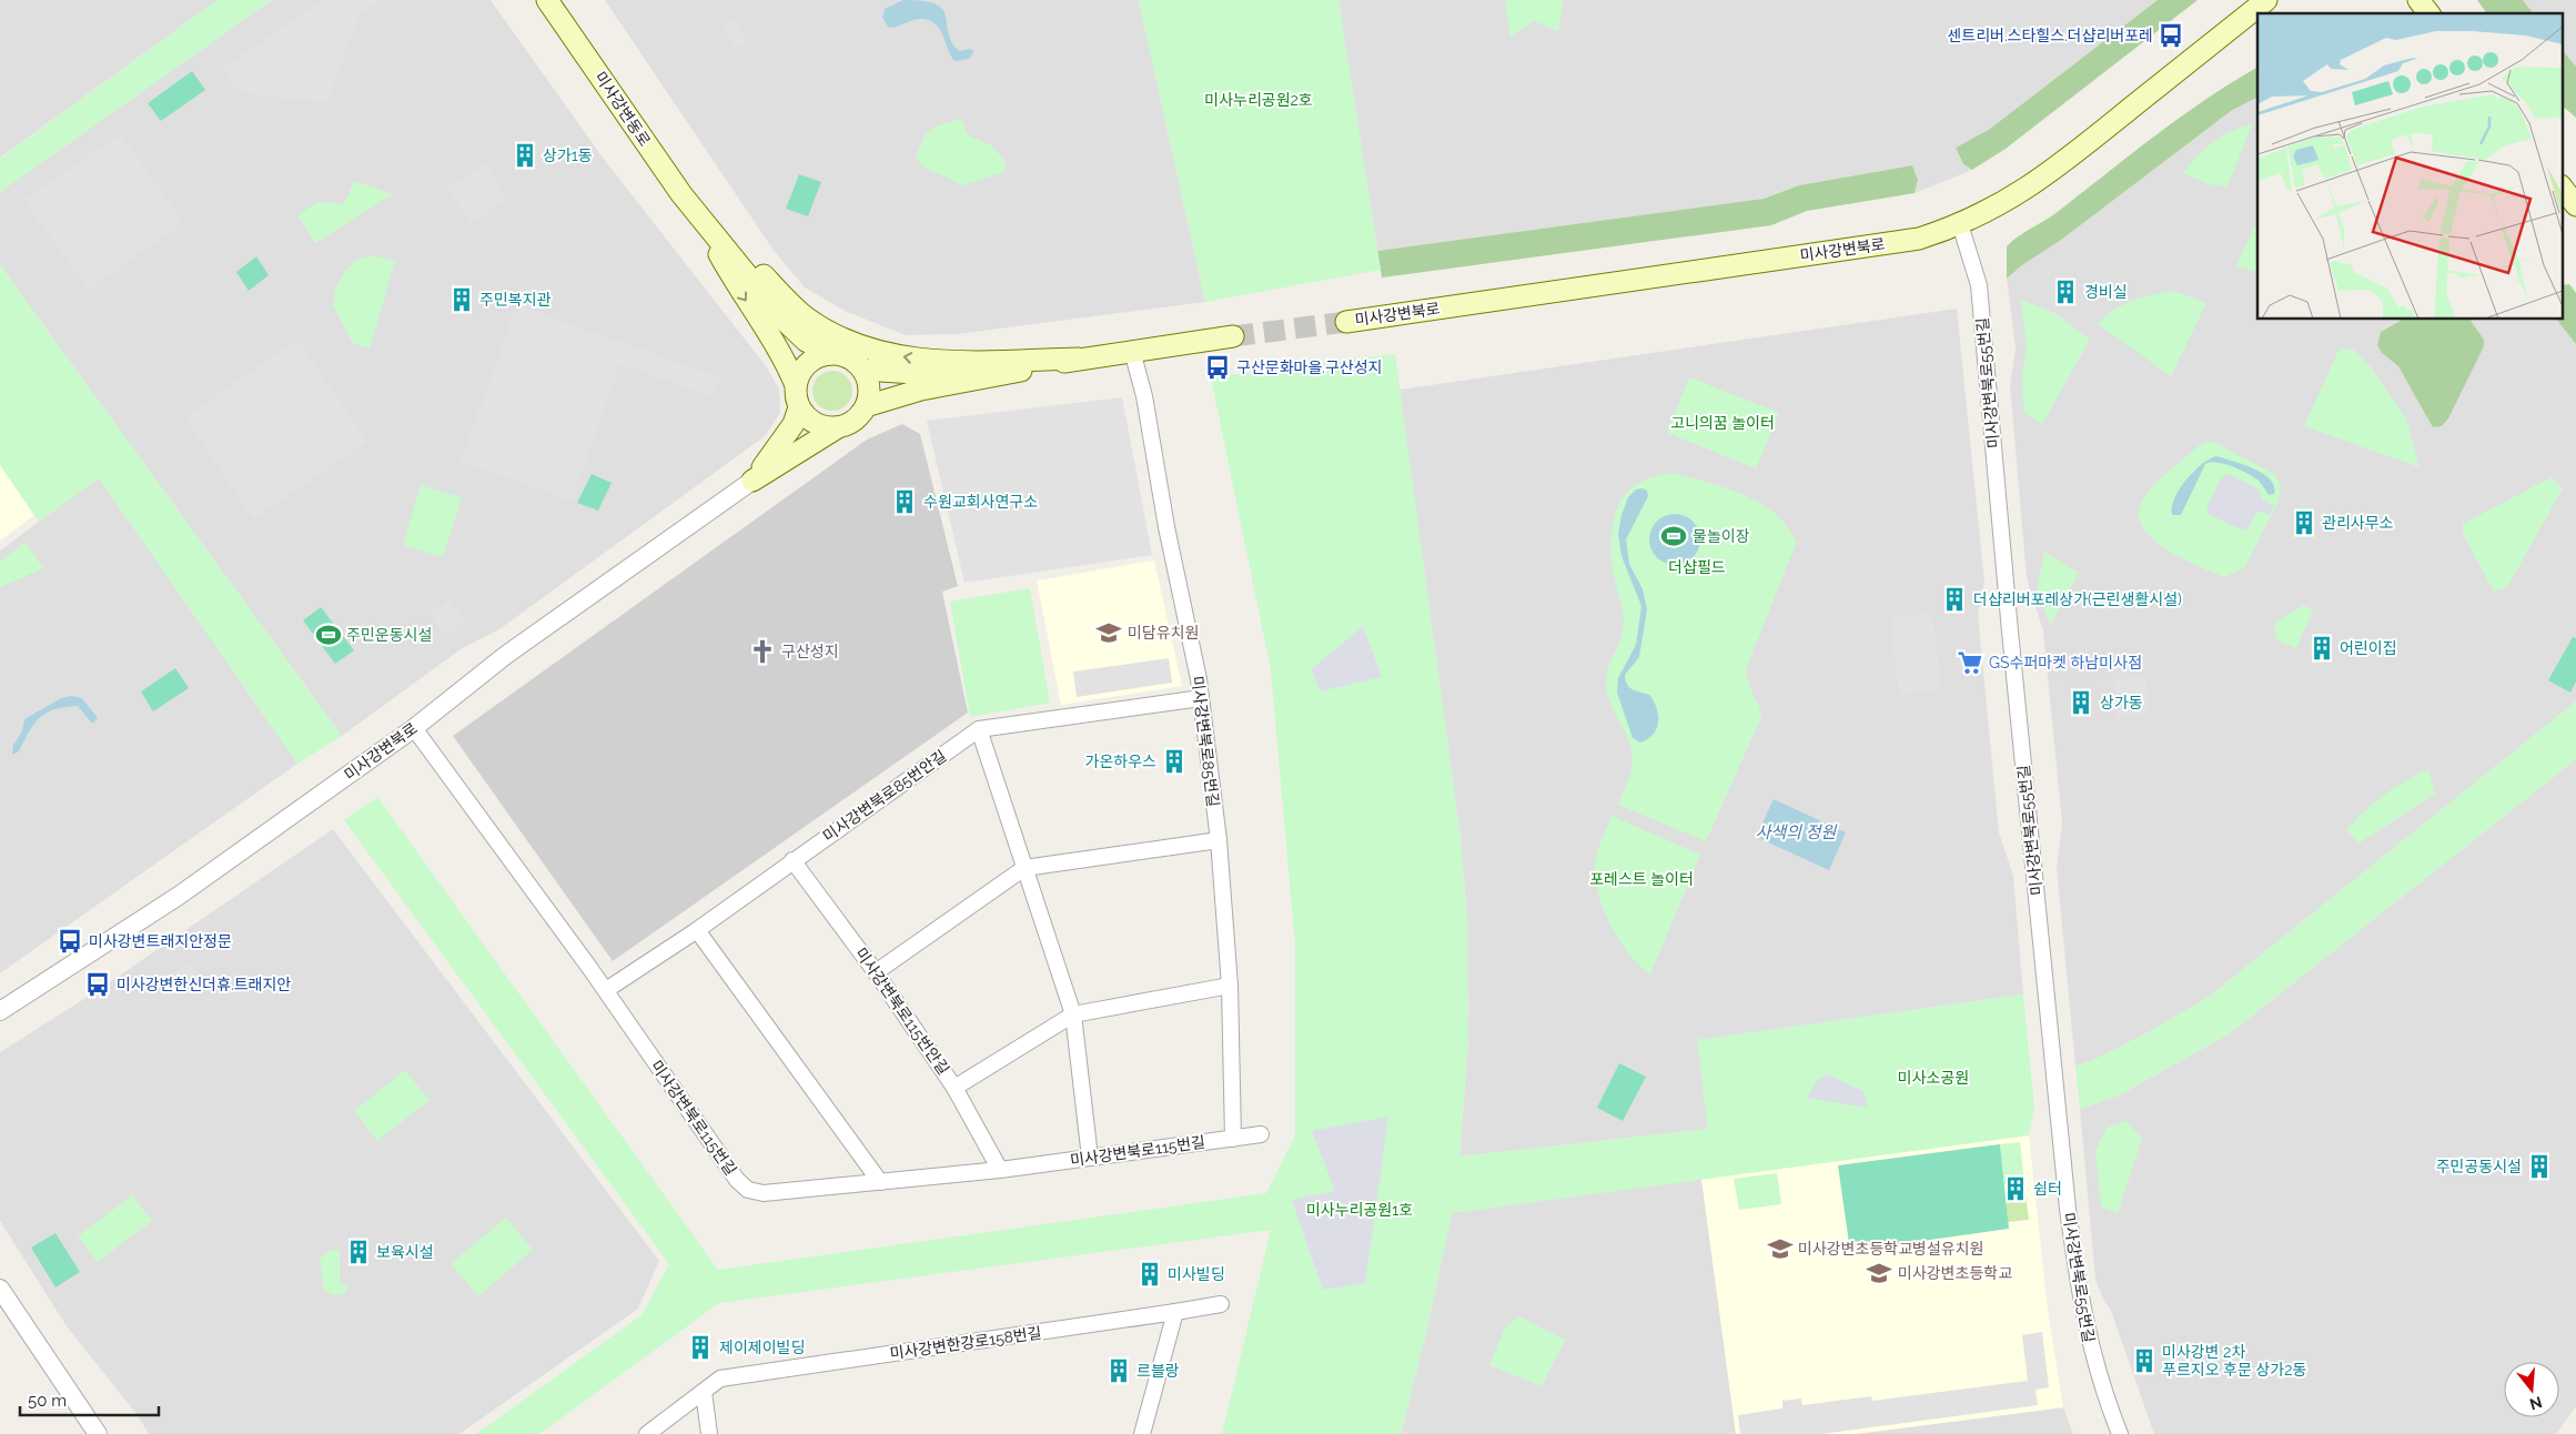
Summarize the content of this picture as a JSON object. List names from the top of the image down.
{
  "streets": {
    "main road": ["미사강변동로", "미사강변북로"],
    "street": [
      "미사강변북로55번길",
      "미사강변북로85번길",
      "미사강변북로85번안길",
      "미사강변북로115번안길",
      "미사강변북로115번길",
      "미사강변한강로158번길"
    ]
  },
  "crossings": [
    ["미사강변북로", "미사강변북로55번길"],
    ["미사강변북로", "미사강변북로115번길"],
    ["미사강변북로85번길", "미사강변북로85번안길"],
    ["미사강변북로85번길", "미사강변북로115번길"],
    ["미사강변북로85번안길", "미사강변북로115번안길"],
    ["미사강변북로85번안길", "미사강변북로115번길"],
    ["미사강변북로115번안길", "미사강변북로115번길"]
  ],
  "water": ["사색의 정원"],
  "parks": [
    "미사누리공원2호",
    "고니의꿈 놀이터",
    "더샵필드",
    "포레스트 놀이터",
    "미사소공원",
    "미사누리공원1호"
  ],
  "places": {
    "bus stop": [
      "센트리버.스타힐스.더샵리버포레",
      "구산문화마을.구산성지",
      "미사강변트래지안정문",
      "미사강변한신더휴.트래지안"
    ],
    "building": [
      "상가1동",
      "경비실",
      "주민복지관",
      "수원교회사연구소",
      "관리사무소",
      "더샵리버포레상가(근린생활시설)",
      "어린이집",
      "상가동",
      "가온하우스",
      "주민공동시설",
      "쉼터",
      "보육시설",
      "미사빌딩",
      "제이제이빌딩",
      "미사강변 2차 푸르지오 후문 상가2동",
      "르블랑"
    ],
    "sports": ["물놀이장", "주민운동시설"],
    "school or university": ["미담유치원", "미사강변초등학교병설유치원", "미사강변초등학교"],
    "church": ["구산성지"],
    "supermarket": ["GS수퍼마켓 하남미사점"]
  },
  "scale_bar": "50 m",
  "north": "bottom"
}
